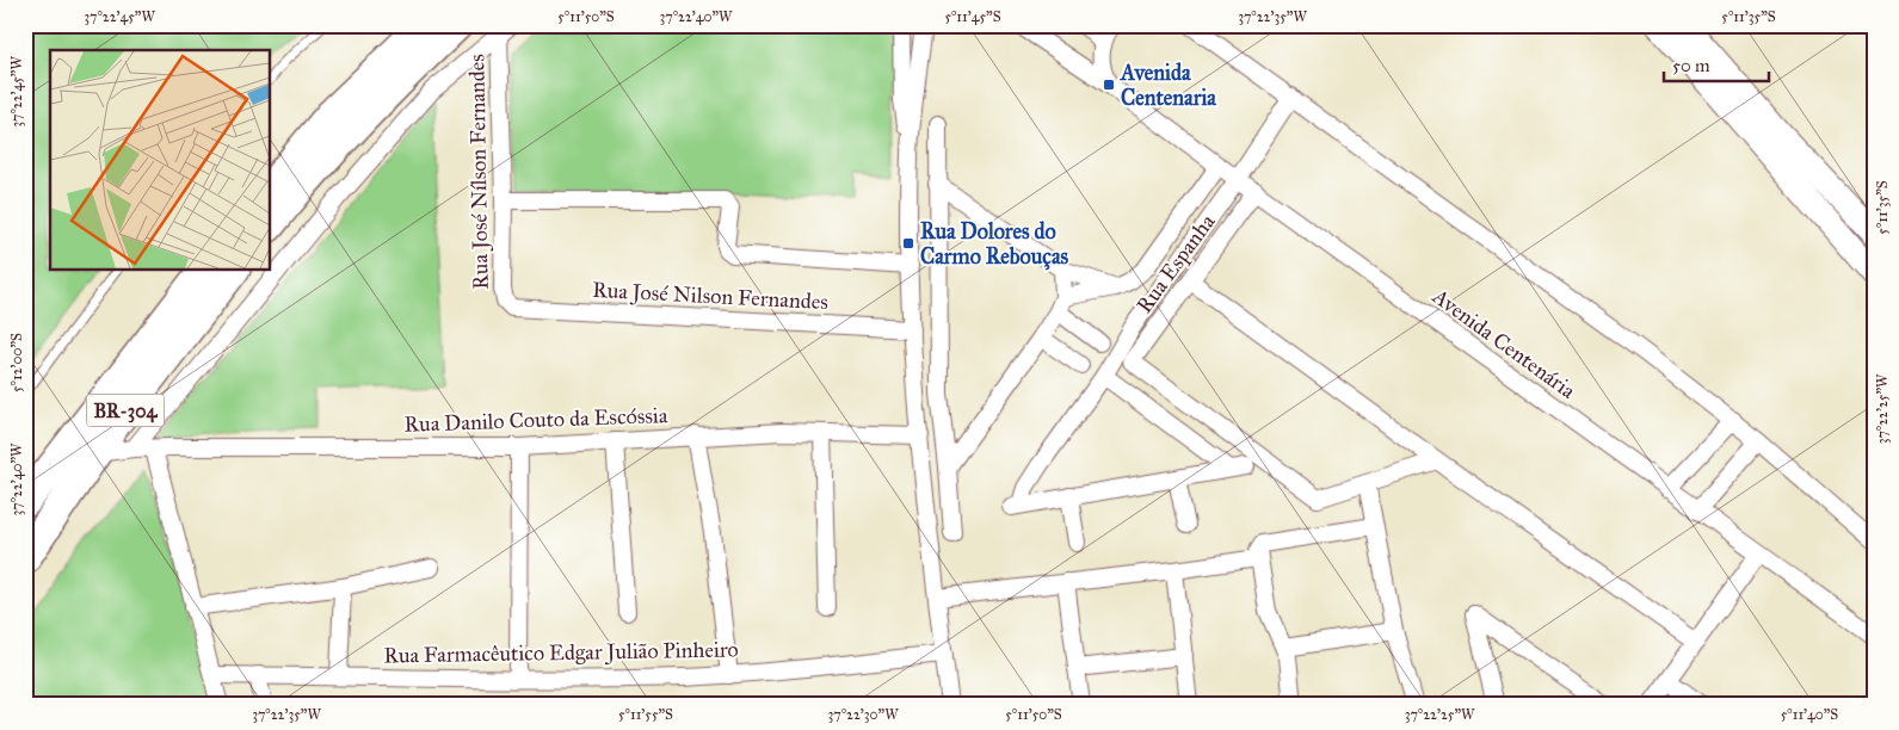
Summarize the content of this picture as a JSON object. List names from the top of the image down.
{
  "streets": {
    "highway": ["BR-304"],
    "street": [
      "Rua José Nílson Fernandes",
      "Rua Espanha",
      "Rua José Nilson Fernandes",
      "Avenida Centenária",
      "Rua Danilo Couto da Escóssia",
      "Rua Farmacêutico Edgar Julião Pinheiro"
    ]
  },
  "crossings": [
    ["Rua José Nílson Fernandes", "Rua José Nilson Fernandes"],
    ["Rua Espanha", "Avenida Centenária"],
    ["BR-304", "Rua Danilo Couto da Escóssia"]
  ],
  "places": {
    "transit": ["Avenida Centenaria", "Rua Dolores do Carmo Rebouças"]
  },
  "scale_bar": "50 m",
  "coordinates": [
    "37°22'45\"W",
    "5°11'50\"S",
    "37°22'40\"W",
    "5°11'45\"S",
    "37°22'35\"W",
    "5°11'35\"S",
    "5°12'00\"S",
    "37°22'25\"W",
    "5°11'55\"S",
    "37°22'30\"W",
    "5°11'40\"S"
  ]
}
